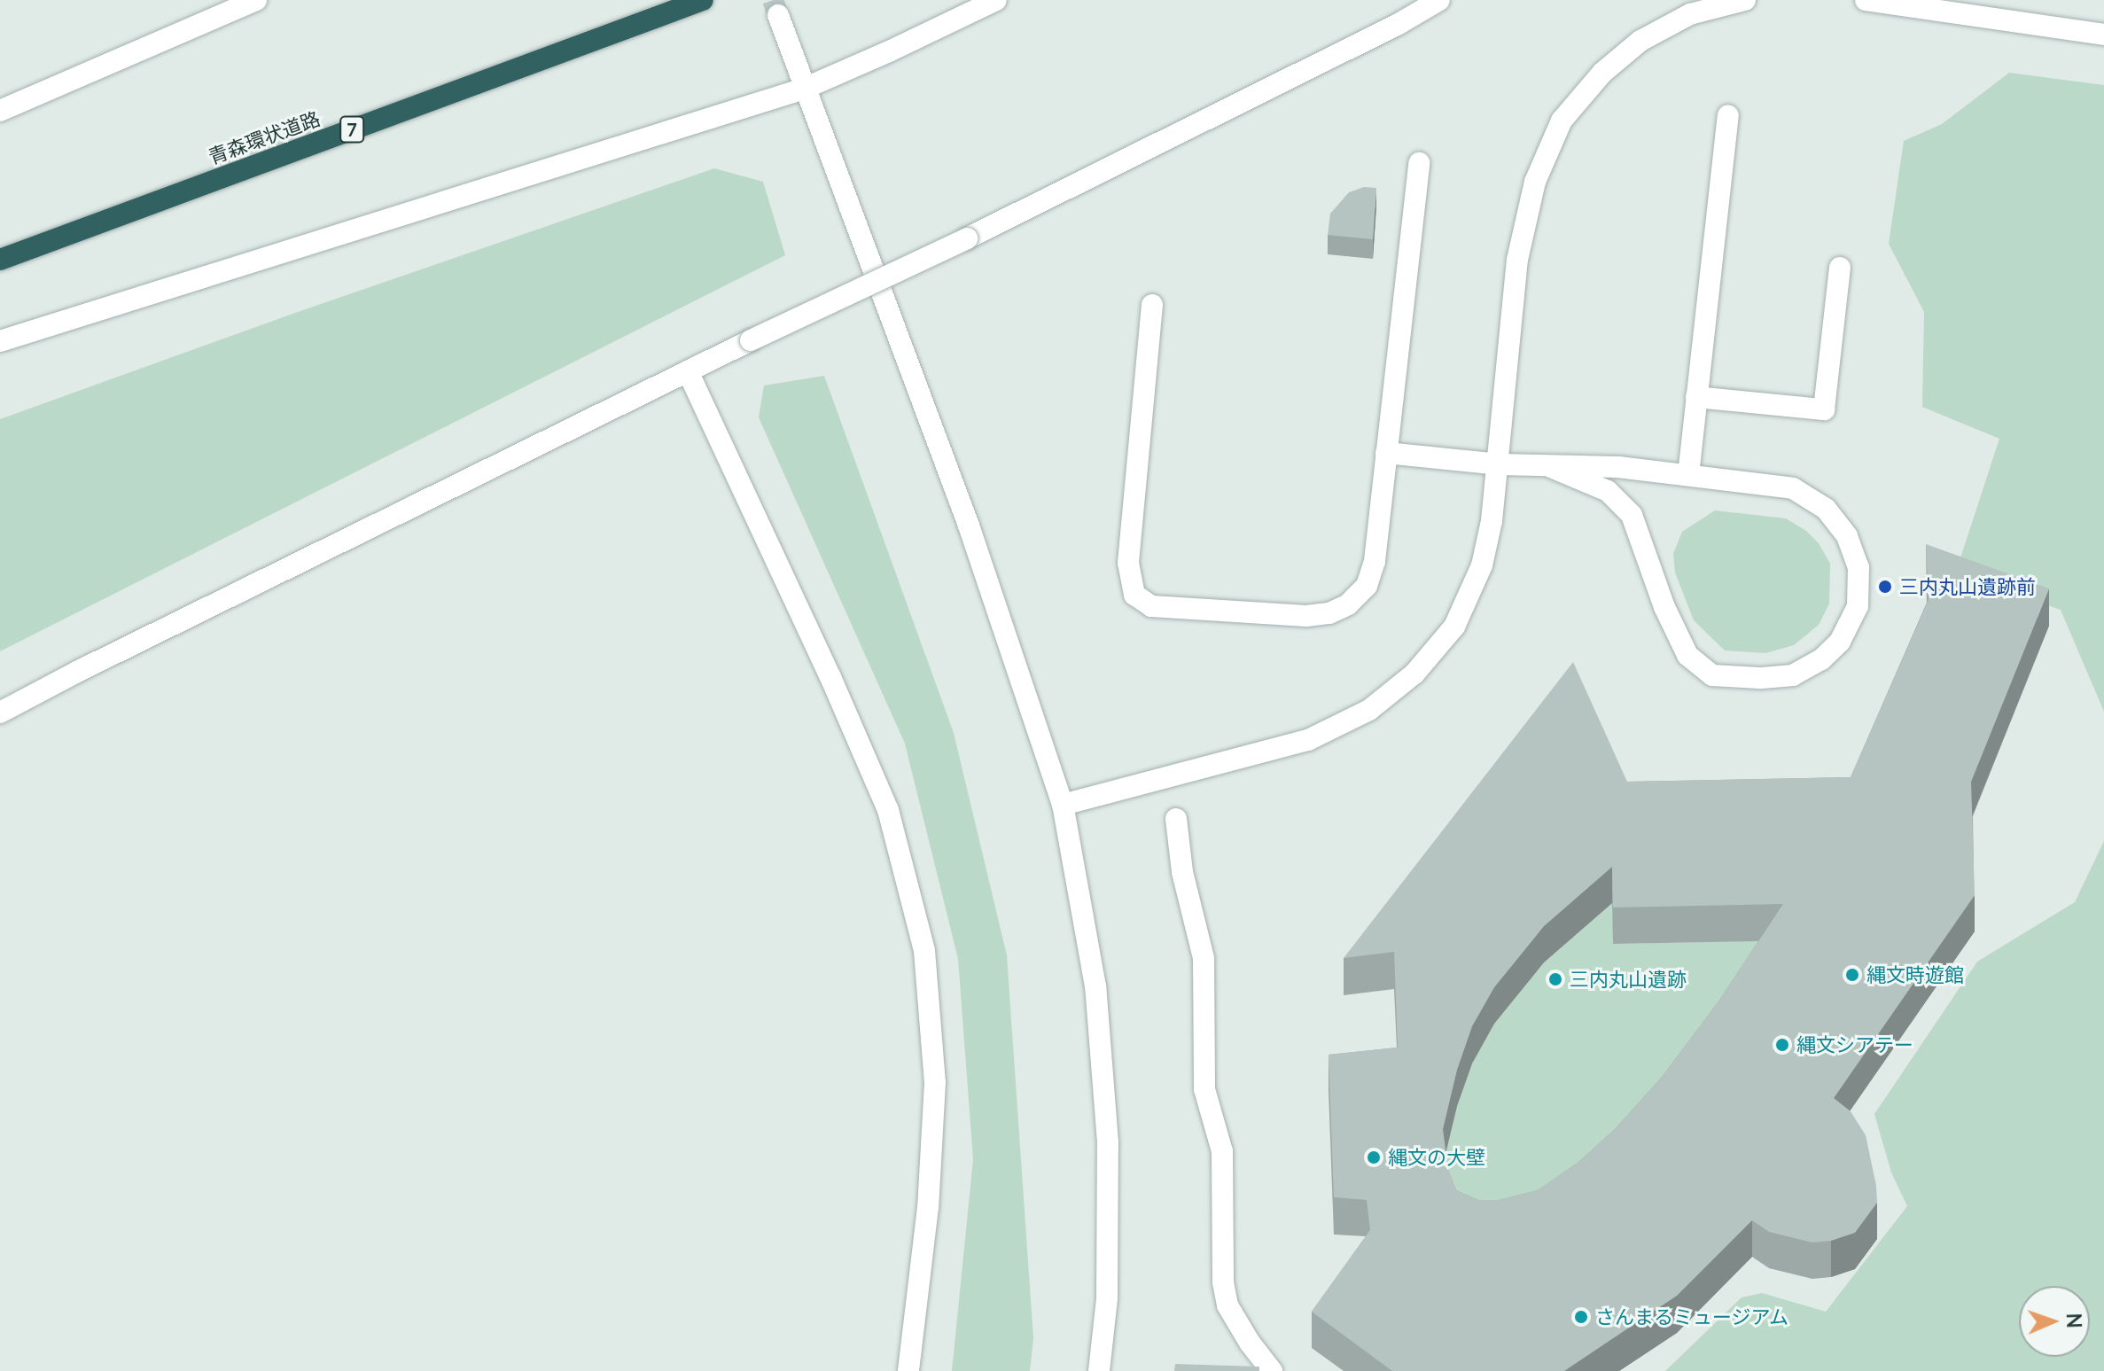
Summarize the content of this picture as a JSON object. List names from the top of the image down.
{
  "streets": {
    "highway": ["7", "青森環状道路"]
  },
  "places": [
    "三内丸山遺跡前",
    "縄文時遊館",
    "三内丸山遺跡",
    "縄文シアテー",
    "縄文の大壁",
    "さんまるミュージアム"
  ],
  "north": "right"
}
